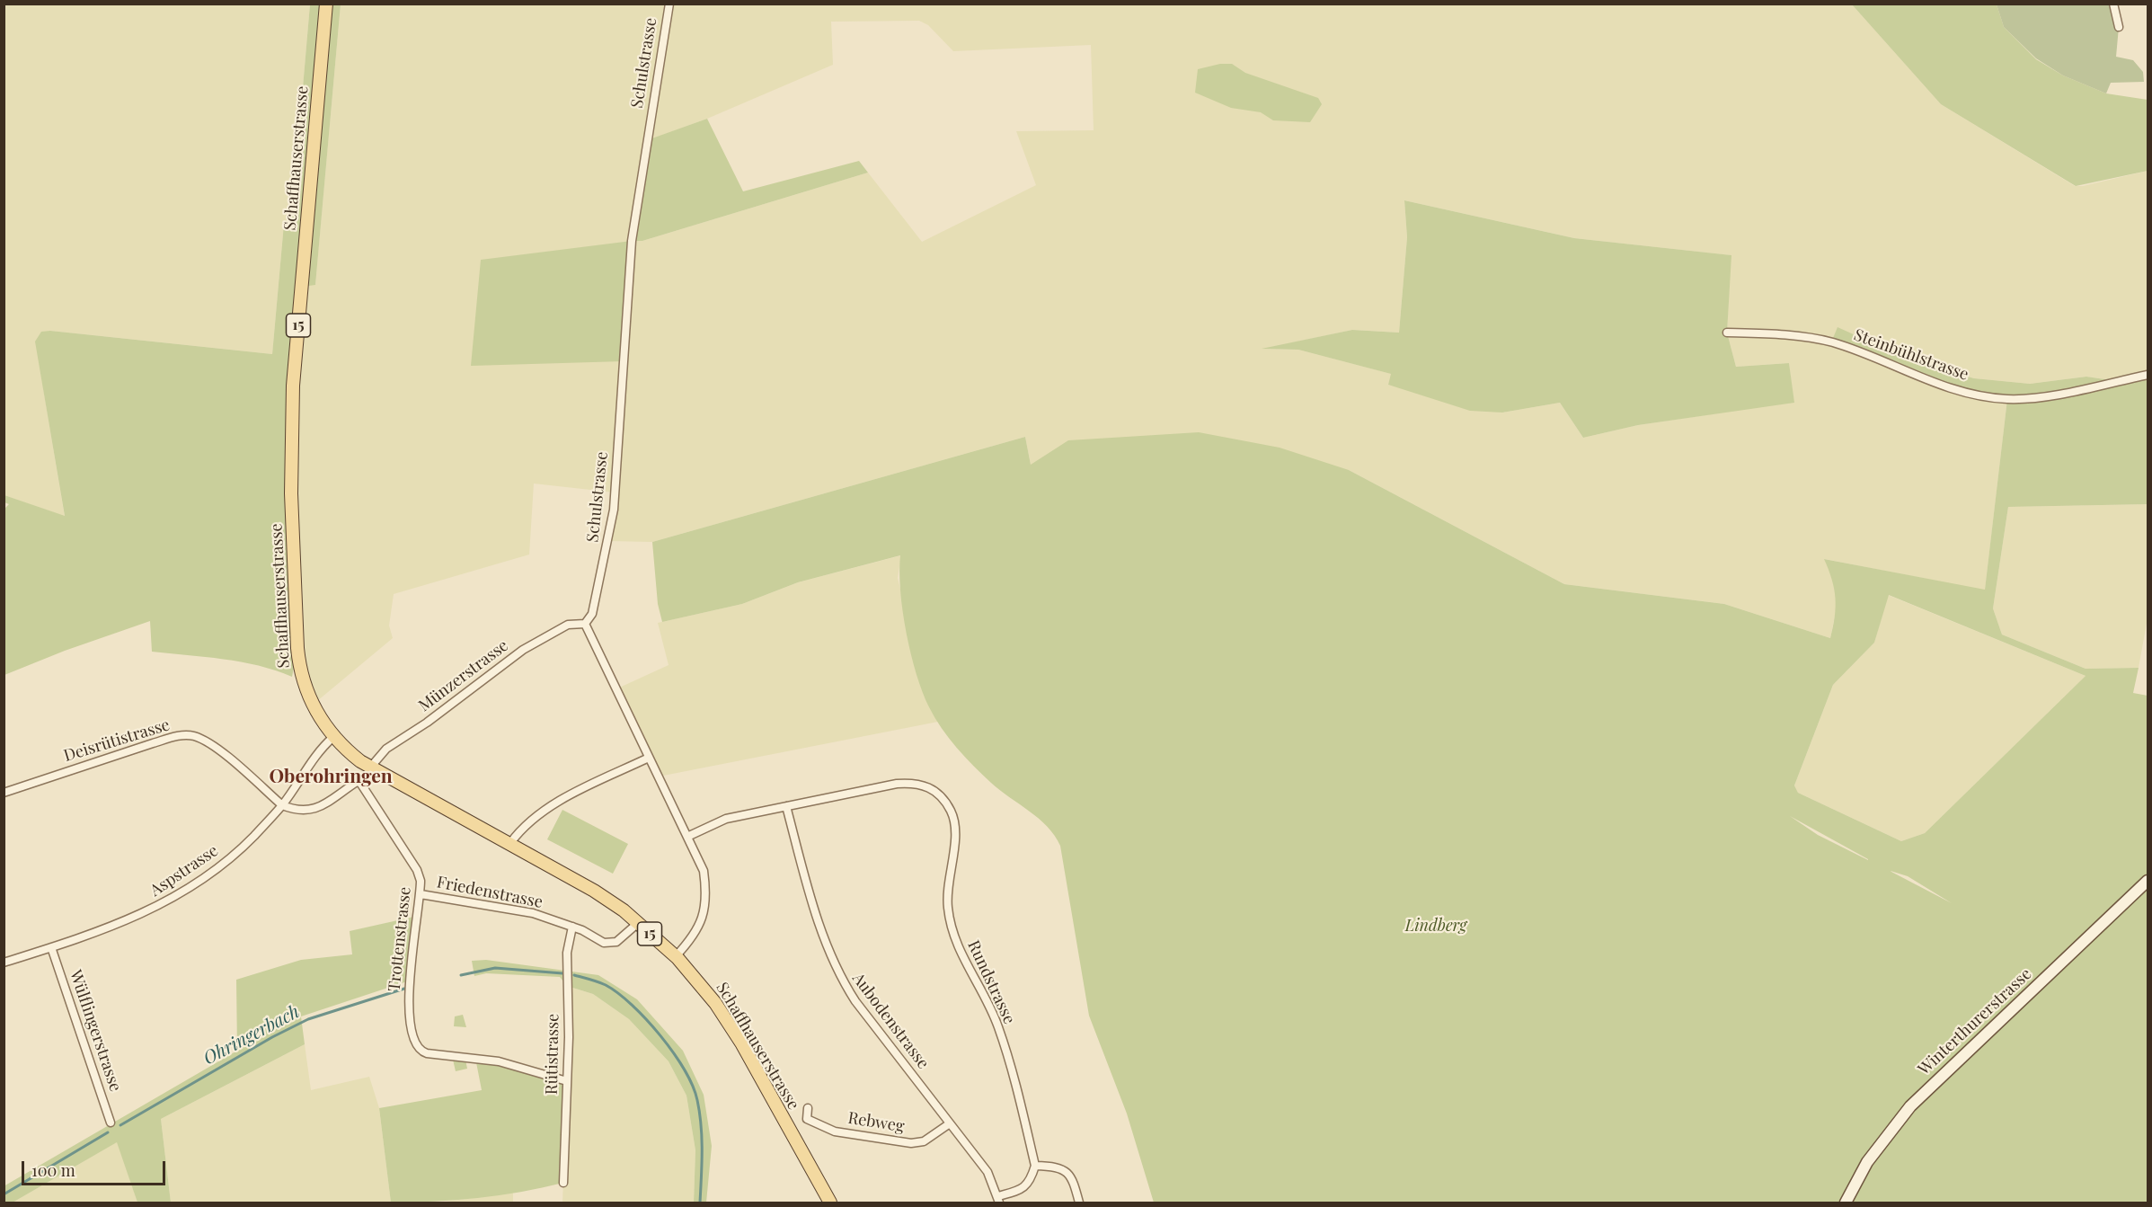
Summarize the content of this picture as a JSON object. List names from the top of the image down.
{
  "streets": {
    "main road": ["Schaffhauserstrasse", "15", "Winterthurerstrasse"],
    "street": [
      "Schulstrasse",
      "Steinbühlstrasse",
      "Münzerstrasse",
      "Deisrütistrasse",
      "Aspstrasse",
      "Friedenstrasse",
      "Trottenstrasse",
      "Rundstrasse",
      "Aubodenstrasse",
      "Wülflingerstrasse",
      "Rütistrasse",
      "Rebweg"
    ]
  },
  "crossings": [
    ["Schulstrasse", "Münzerstrasse"],
    ["Schaffhauserstrasse", "Münzerstrasse"],
    ["Schaffhauserstrasse", "Aspstrasse"],
    ["Schaffhauserstrasse", "Friedenstrasse"],
    ["Deisrütistrasse", "Aspstrasse"],
    ["Deisrütistrasse", "Trottenstrasse"],
    ["Aspstrasse", "Trottenstrasse"],
    ["Aspstrasse", "Wülflingerstrasse"],
    ["Friedenstrasse", "Trottenstrasse"],
    ["Friedenstrasse", "Rütistrasse"],
    ["Trottenstrasse", "Rütistrasse"],
    ["Rundstrasse", "Aubodenstrasse"],
    ["Aubodenstrasse", "Rebweg"]
  ],
  "districts": ["Oberohringen"],
  "water": ["Ohringerbach"],
  "parks": ["Lindberg"],
  "scale_bar": "100 m"
}
